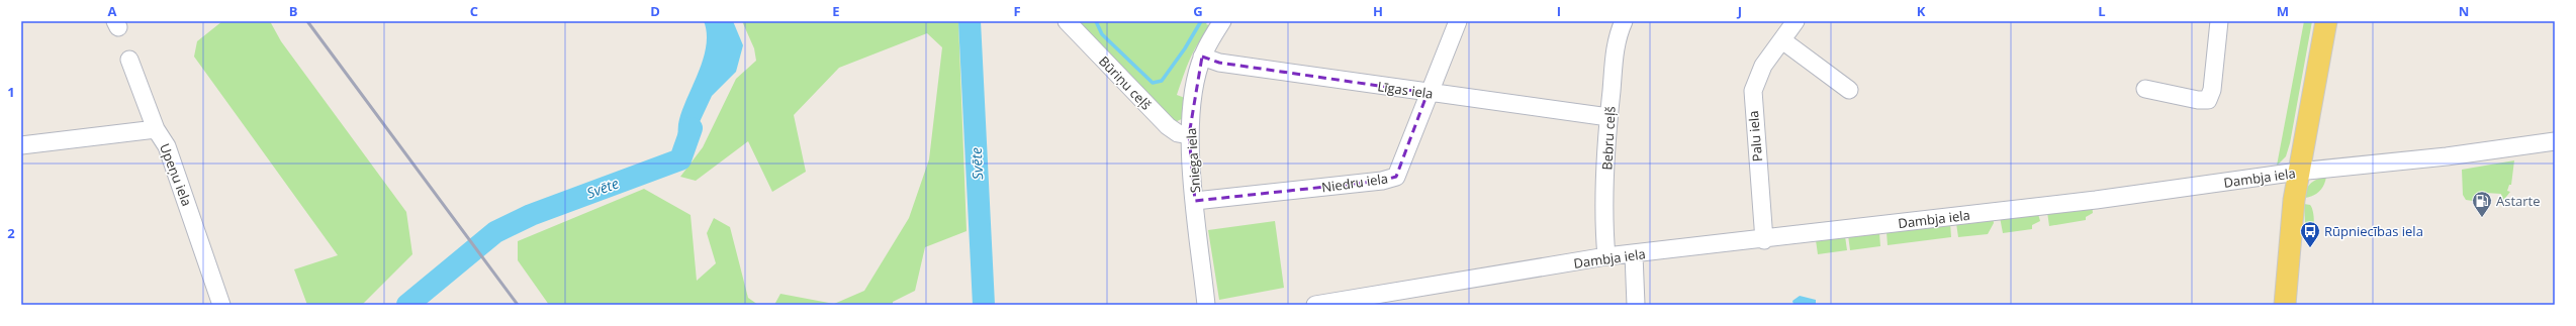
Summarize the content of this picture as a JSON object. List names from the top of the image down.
{
  "streets": {
    "street": [
      "Būriņu ceļš",
      "Līgas iela",
      "Palu iela",
      "Bebru ceļš",
      "Sniega iela",
      "Upeņu iela",
      "Dambja iela",
      "Niedru iela"
    ]
  },
  "crossings": [
    ["Būriņu ceļš", "Sniega iela"],
    ["Līgas iela", "Bebru ceļš"],
    ["Līgas iela", "Sniega iela"],
    ["Līgas iela", "Niedru iela"],
    ["Palu iela", "Dambja iela"],
    ["Bebru ceļš", "Dambja iela"],
    ["Sniega iela", "Niedru iela"]
  ],
  "water": ["Svēte"],
  "places": {
    "fuel station": ["Astarte"],
    "bus stop": ["Rūpniecības iela"]
  },
  "grid": {
    "columns": [
      "A",
      "B",
      "C",
      "D",
      "E",
      "F",
      "G",
      "H",
      "I",
      "J",
      "K",
      "L",
      "M",
      "N"
    ],
    "rows": ["1", "2"]
  }
}
